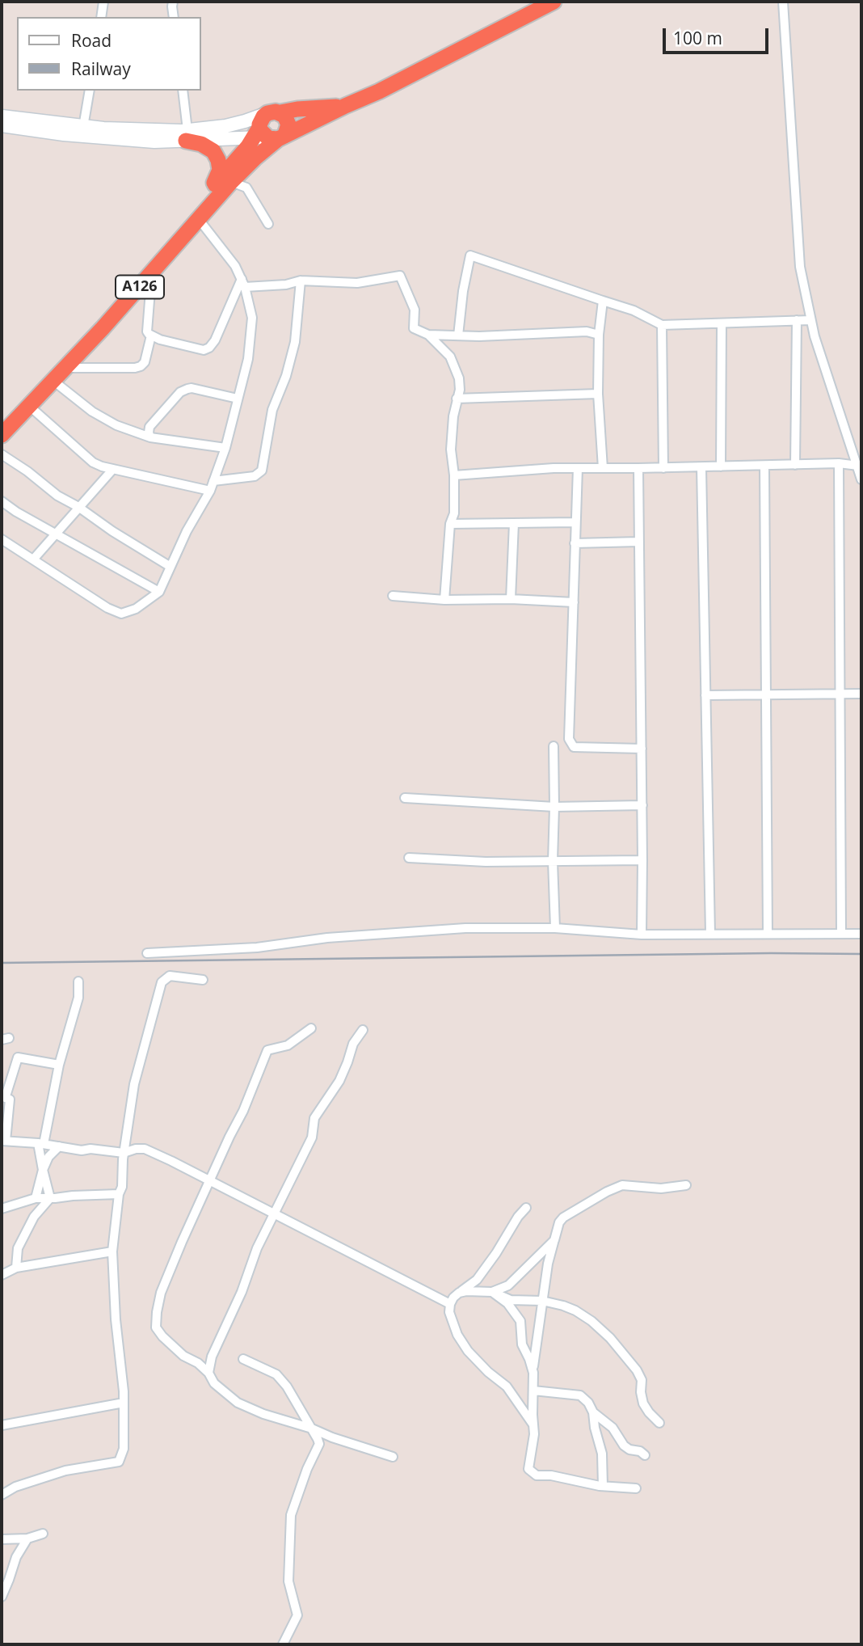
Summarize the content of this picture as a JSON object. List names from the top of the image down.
{
  "streets": {
    "highway": ["A126"]
  },
  "legend": ["Road", "Railway"],
  "scale_bar": "100 m"
}
